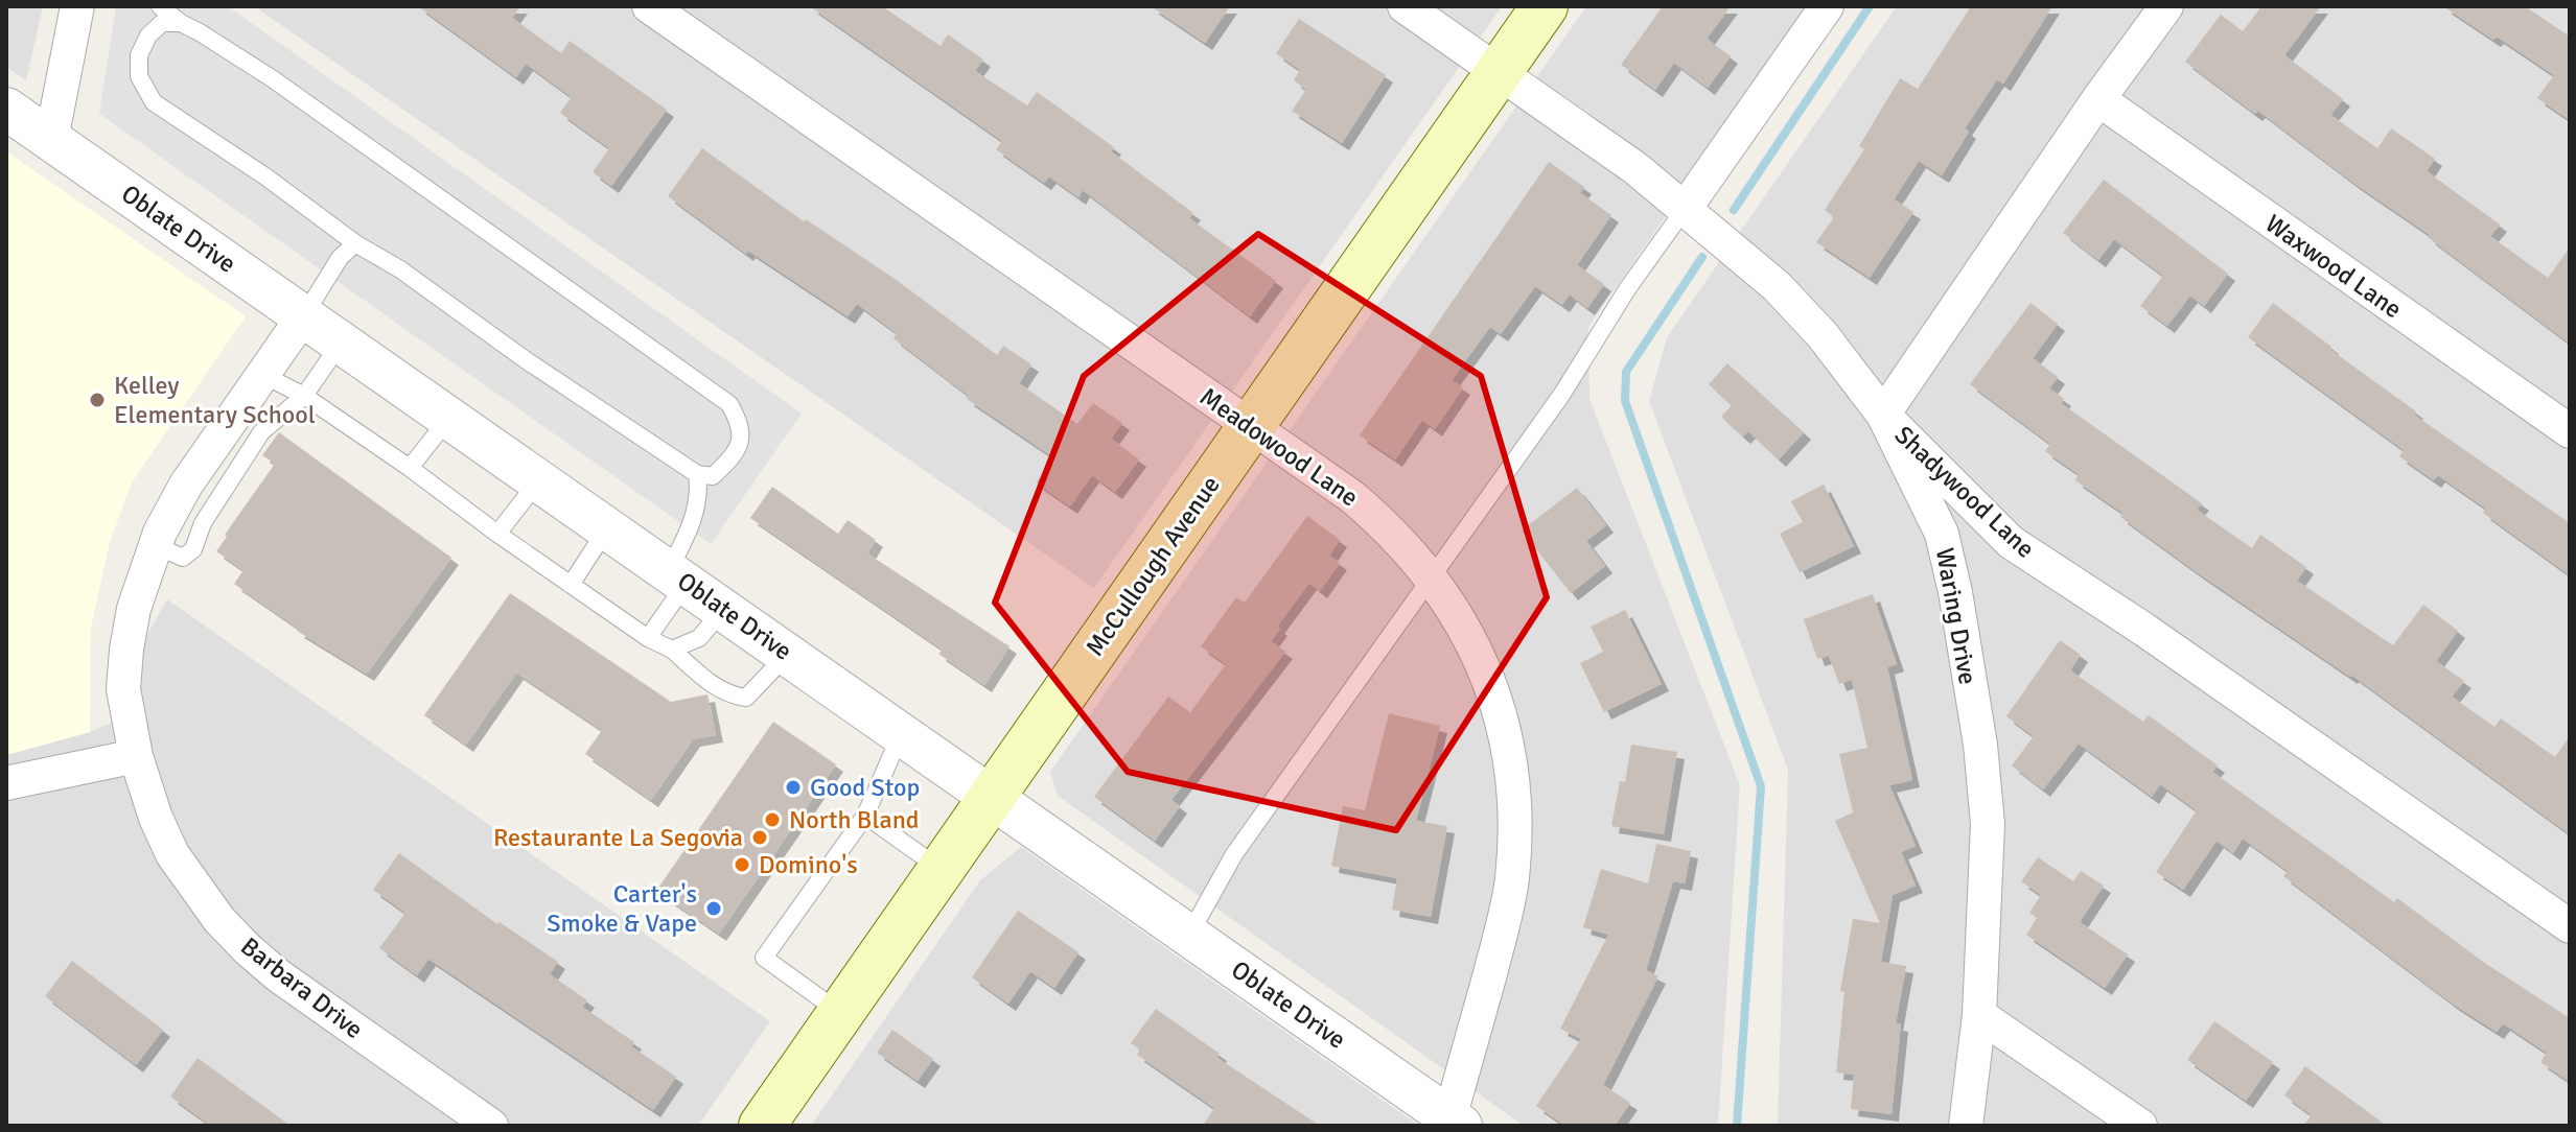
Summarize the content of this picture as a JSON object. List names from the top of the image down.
{
  "streets": {
    "main road": ["McCullough Avenue"],
    "street": [
      "Oblate Drive",
      "Waxwood Lane",
      "Meadowood Lane",
      "Shadywood Lane",
      "Waring Drive",
      "Barbara Drive"
    ]
  },
  "crossings": [
    ["Oblate Drive", "Meadowood Lane"],
    ["Oblate Drive", "McCullough Avenue"],
    ["Oblate Drive", "Barbara Drive"],
    ["Meadowood Lane", "McCullough Avenue"],
    ["Shadywood Lane", "McCullough Avenue"],
    ["Shadywood Lane", "Waring Drive"]
  ],
  "places": [
    "Kelley Elementary School",
    "Good Stop",
    "North Bland",
    "Restaurante La Segovia",
    "Domino's",
    "Carter's Smoke & Vape"
  ]
}
